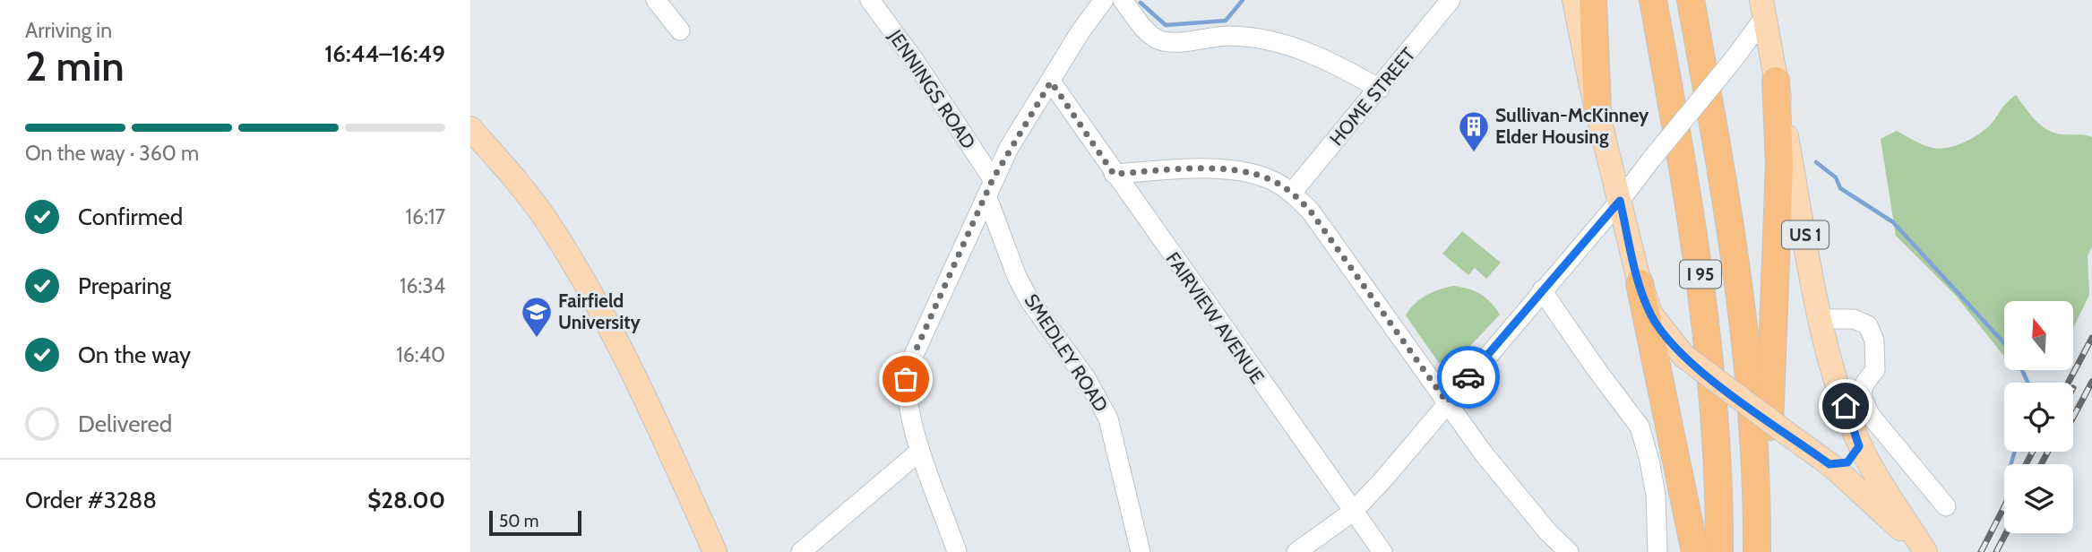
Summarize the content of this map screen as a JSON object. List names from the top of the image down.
{
  "streets": {
    "highway": ["I 95"],
    "main road": ["US 1"],
    "street": [
      "JENNINGS ROAD",
      "HOME STREET",
      "FAIRVIEW AVENUE",
      "SMEDLEY ROAD"
    ]
  },
  "crossings": [
    ["JENNINGS ROAD", "SMEDLEY ROAD"]
  ],
  "places": {
    "building": ["Sullivan-McKinney Elder Housing"],
    "school or university": ["Fairfield University"]
  },
  "scale_bar": "50 m",
  "north": "top",
  "page": {
    "heading": ["2 min", "Arriving in", "16:44–16:49"],
    "panel": ["Order #3288", "$28.00"],
    "bar": "On the way · 360 m",
    "list": [
      ["Confirmed", "16:17"],
      ["Preparing", "16:34"],
      ["On the way", "16:40"],
      "Delivered"
    ],
    "scale": "50 m"
  }
}
